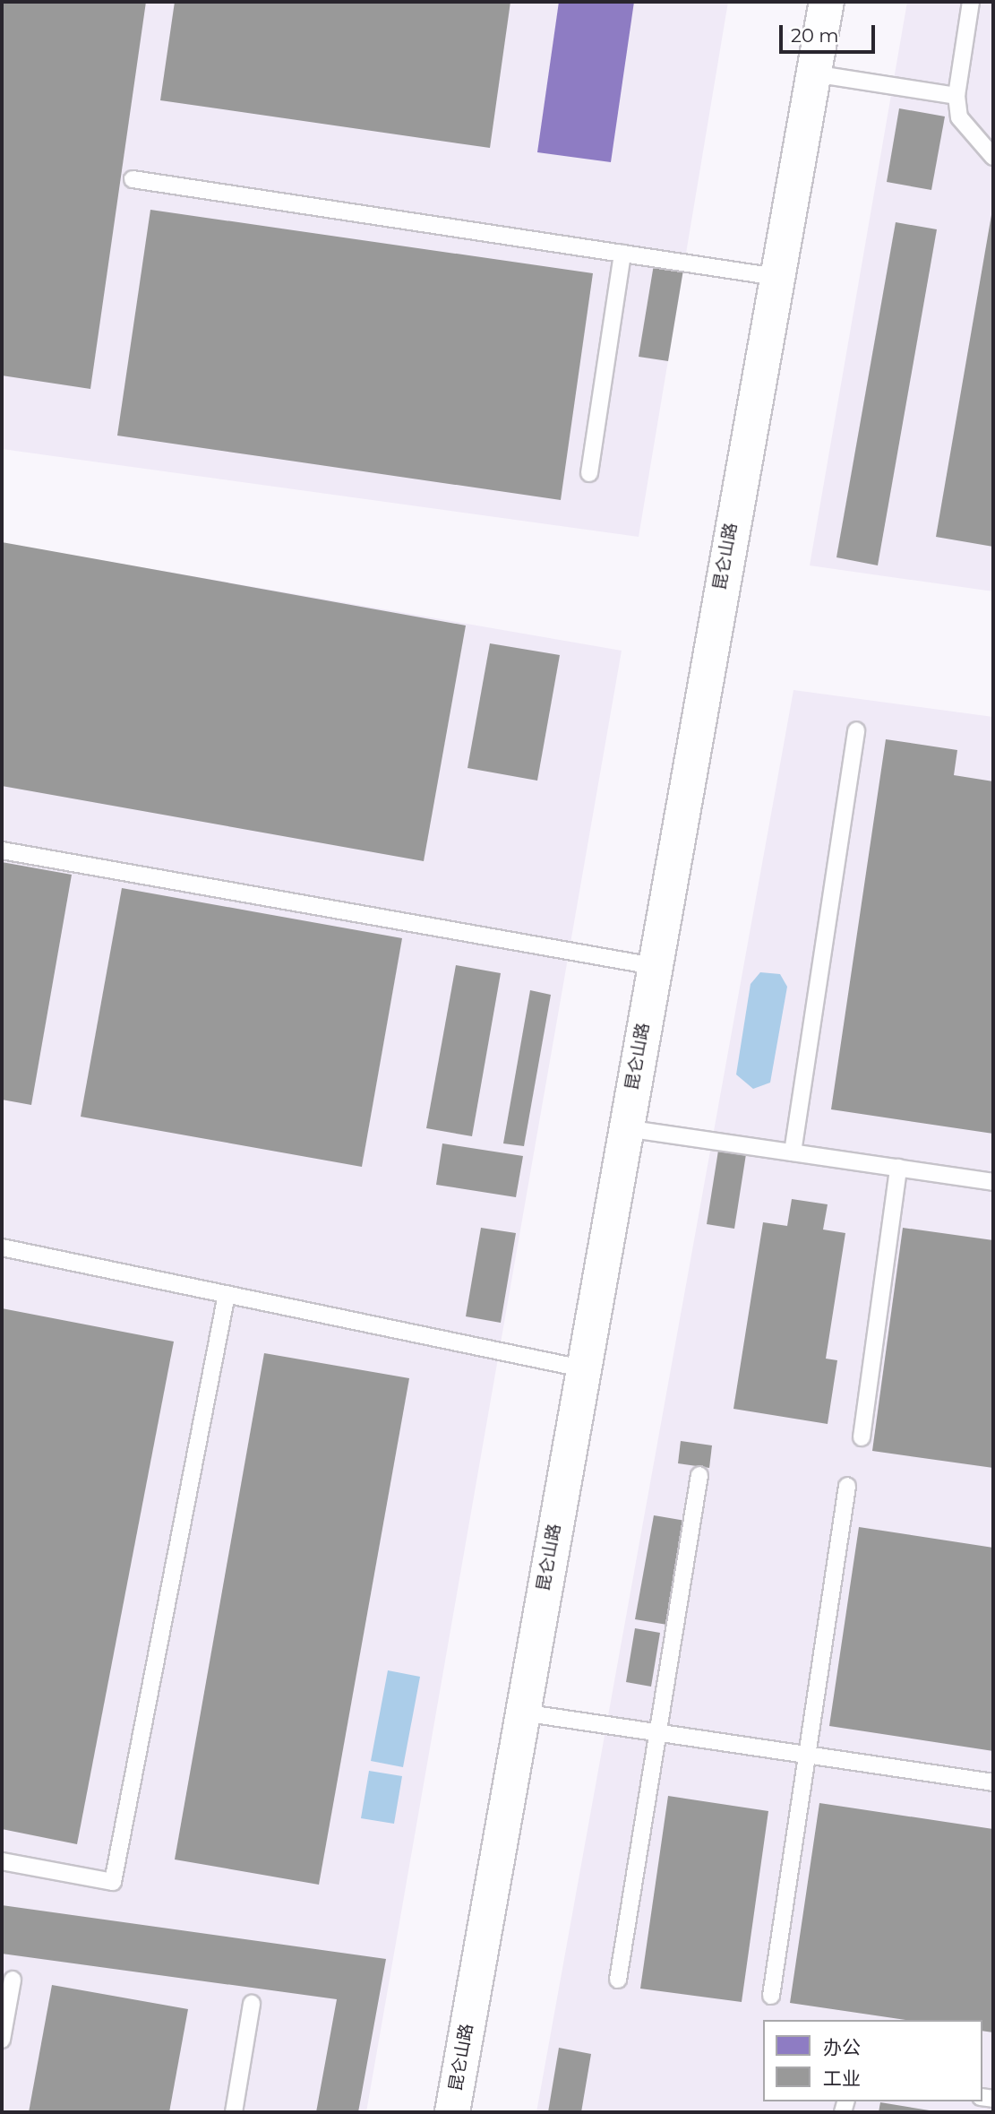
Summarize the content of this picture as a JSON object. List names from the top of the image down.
{
  "streets": {
    "street": ["昆仑山路"]
  },
  "legend": ["办公", "工业"],
  "scale_bar": "20 m"
}
